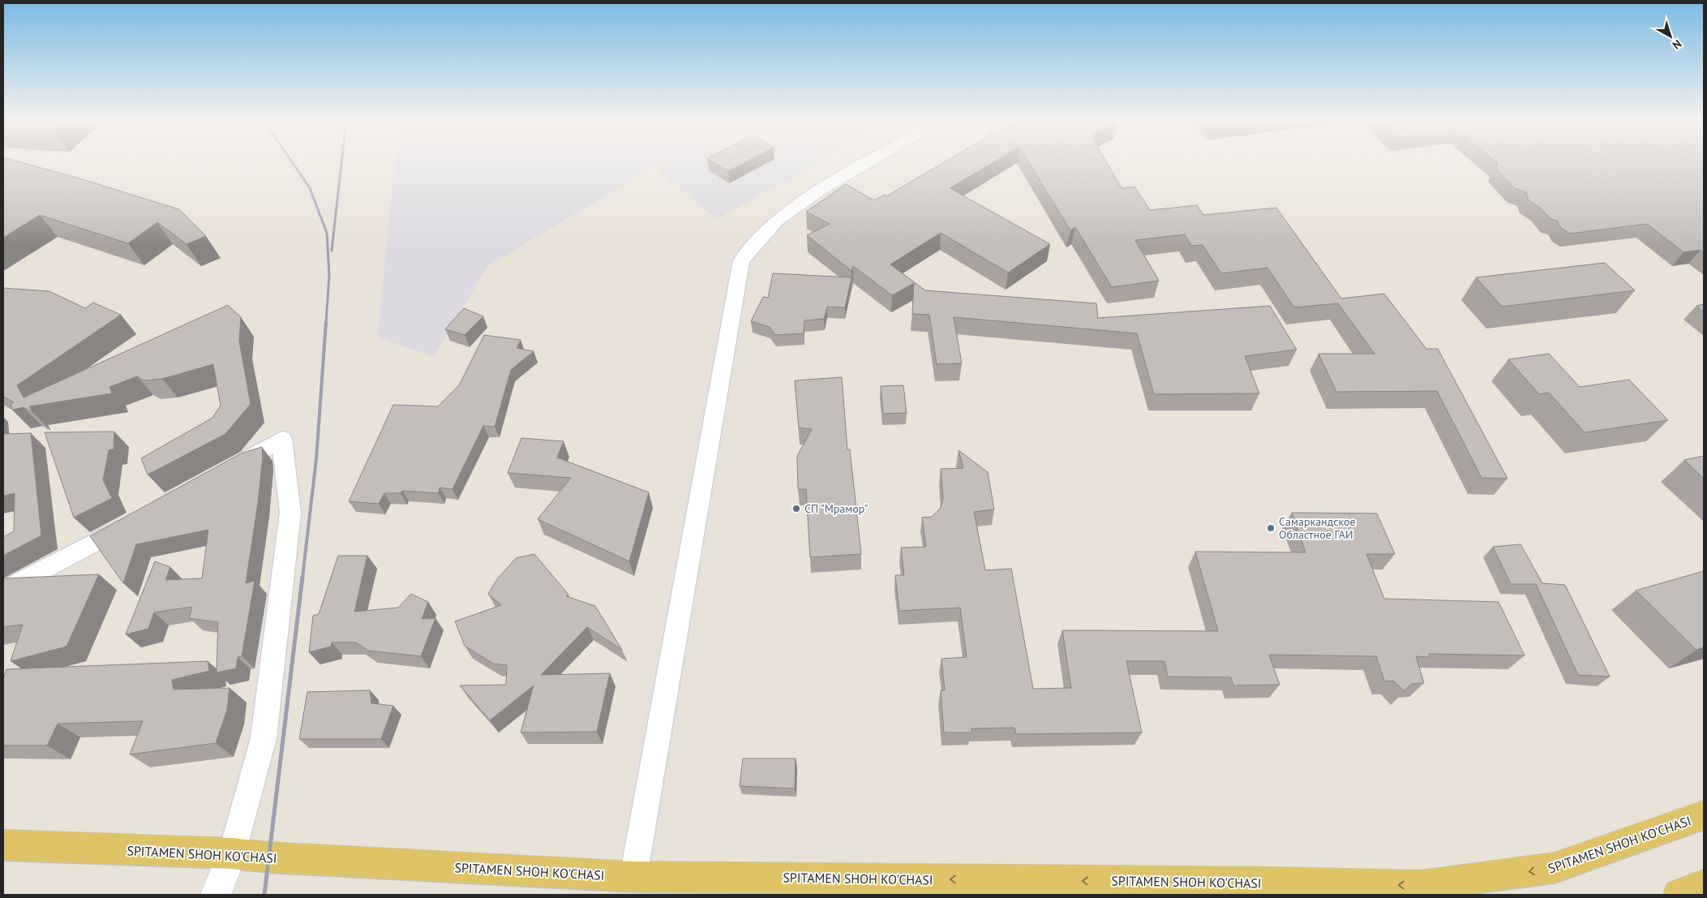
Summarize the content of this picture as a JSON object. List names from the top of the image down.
{
  "streets": {
    "main road": ["SPITAMEN SHOH KO'CHASI"]
  },
  "one_way": ["SPITAMEN SHOH KO'CHASI"],
  "places": ["СП \"Мрамор\"", "Самаркандское Областное ГАИ"],
  "north": "bottom right"
}
